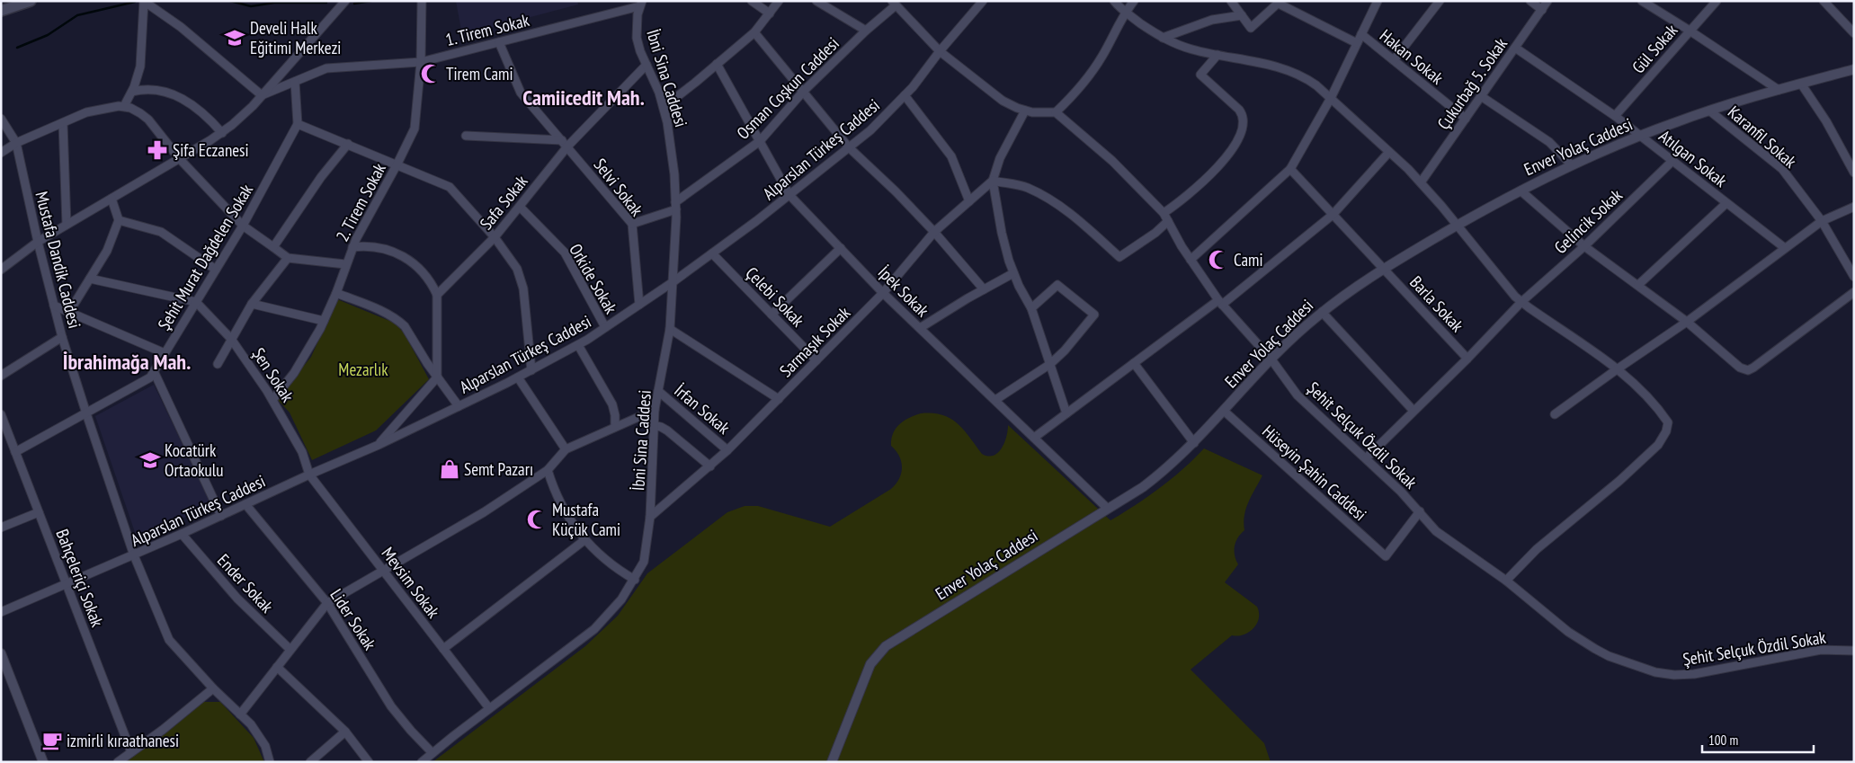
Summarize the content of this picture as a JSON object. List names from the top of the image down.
{
  "streets": {
    "street": [
      "1. Tirem Sokak",
      "Gül Sokak",
      "Hakan Sokak",
      "İbni Sina Caddesi",
      "Çukurbağ 5. Sokak",
      "Osman Coşkun Caddesi",
      "Karanfil Sokak",
      "Enver Yolaç Caddesi",
      "Alparslan Türkeş Caddesi",
      "Atılgan Sokak",
      "Selvi Sokak",
      "2. Tirem Sokak",
      "Safa Sokak",
      "Gelincik Sokak",
      "Şehit Murat Dağdelen Sokak",
      "Mustafa Dandik Caddesi",
      "Orkide Sokak",
      "İpek Sokak",
      "Çelebi Sokak",
      "Barla Sokak",
      "Sarmaşık Sokak",
      "Şen Sokak",
      "İrfan Sokak",
      "Şehit Selçuk Özdil Sokak",
      "Hüseyin Şahin Caddesi",
      "Bahçeleriçi Sokak",
      "Mevsim Sokak",
      "Ender Sokak",
      "Lider Sokak"
    ]
  },
  "crossings": [
    ["1. Tirem Sokak", "İbni Sina Caddesi"],
    ["1. Tirem Sokak", "Selvi Sokak"],
    ["1. Tirem Sokak", "2. Tirem Sokak"],
    ["Gül Sokak", "Atılgan Sokak"],
    ["Hakan Sokak", "Çukurbağ 5. Sokak"],
    ["İbni Sina Caddesi", "Osman Coşkun Caddesi"],
    ["İbni Sina Caddesi", "Alparslan Türkeş Caddesi"],
    ["İbni Sina Caddesi", "Safa Sokak"],
    ["İbni Sina Caddesi", "Sarmaşık Sokak"],
    ["İbni Sina Caddesi", "İrfan Sokak"],
    ["İbni Sina Caddesi", "Mevsim Sokak"],
    ["İbni Sina Caddesi", "Lider Sokak"],
    ["Çukurbağ 5. Sokak", "Atılgan Sokak"],
    ["Osman Coşkun Caddesi", "Selvi Sokak"],
    ["Osman Coşkun Caddesi", "İpek Sokak"],
    ["Karanfil Sokak", "Enver Yolaç Caddesi"],
    ["Enver Yolaç Caddesi", "Atılgan Sokak"],
    ["Enver Yolaç Caddesi", "İpek Sokak"],
    ["Enver Yolaç Caddesi", "Barla Sokak"],
    ["Enver Yolaç Caddesi", "Şehit Selçuk Özdil Sokak"],
    ["Enver Yolaç Caddesi", "Hüseyin Şahin Caddesi"],
    ["Alparslan Türkeş Caddesi", "Selvi Sokak"],
    ["Alparslan Türkeş Caddesi", "Mustafa Dandik Caddesi"],
    ["Alparslan Türkeş Caddesi", "Orkide Sokak"],
    ["Alparslan Türkeş Caddesi", "İpek Sokak"],
    ["Alparslan Türkeş Caddesi", "Çelebi Sokak"],
    ["Alparslan Türkeş Caddesi", "Şen Sokak"],
    ["Alparslan Türkeş Caddesi", "Bahçeleriçi Sokak"],
    ["Alparslan Türkeş Caddesi", "Mevsim Sokak"],
    ["Alparslan Türkeş Caddesi", "Ender Sokak"],
    ["Alparslan Türkeş Caddesi", "Lider Sokak"],
    ["Atılgan Sokak", "Gelincik Sokak"],
    ["Selvi Sokak", "Safa Sokak"],
    ["2. Tirem Sokak", "Şen Sokak"],
    ["Safa Sokak", "Orkide Sokak"],
    ["Gelincik Sokak", "Barla Sokak"],
    ["Gelincik Sokak", "Şehit Selçuk Özdil Sokak"],
    ["Şehit Murat Dağdelen Sokak", "Mustafa Dandik Caddesi"],
    ["Şehit Murat Dağdelen Sokak", "Şen Sokak"],
    ["Şehit Murat Dağdelen Sokak", "Bahçeleriçi Sokak"],
    ["İpek Sokak", "Sarmaşık Sokak"],
    ["Çelebi Sokak", "Sarmaşık Sokak"],
    ["Sarmaşık Sokak", "İrfan Sokak"],
    ["Şen Sokak", "Mevsim Sokak"],
    ["Şehit Selçuk Özdil Sokak", "Hüseyin Şahin Caddesi"]
  ],
  "districts": ["Camiicedit Mah.", "İbrahimağa Mah."],
  "parks": ["Mezarlık"],
  "places": {
    "school or university": ["Develi Halk Eğitimi Merkezi", "Kocatürk Ortaokulu"],
    "mosque": ["Tirem Cami", "Cami", "Mustafa Küçük Cami"],
    "pharmacy": ["Şifa Eczanesi"],
    "shop": ["Semt Pazarı"],
    "cafe": ["izmirli kıraathanesi"]
  },
  "scale_bar": "100 m"
}
